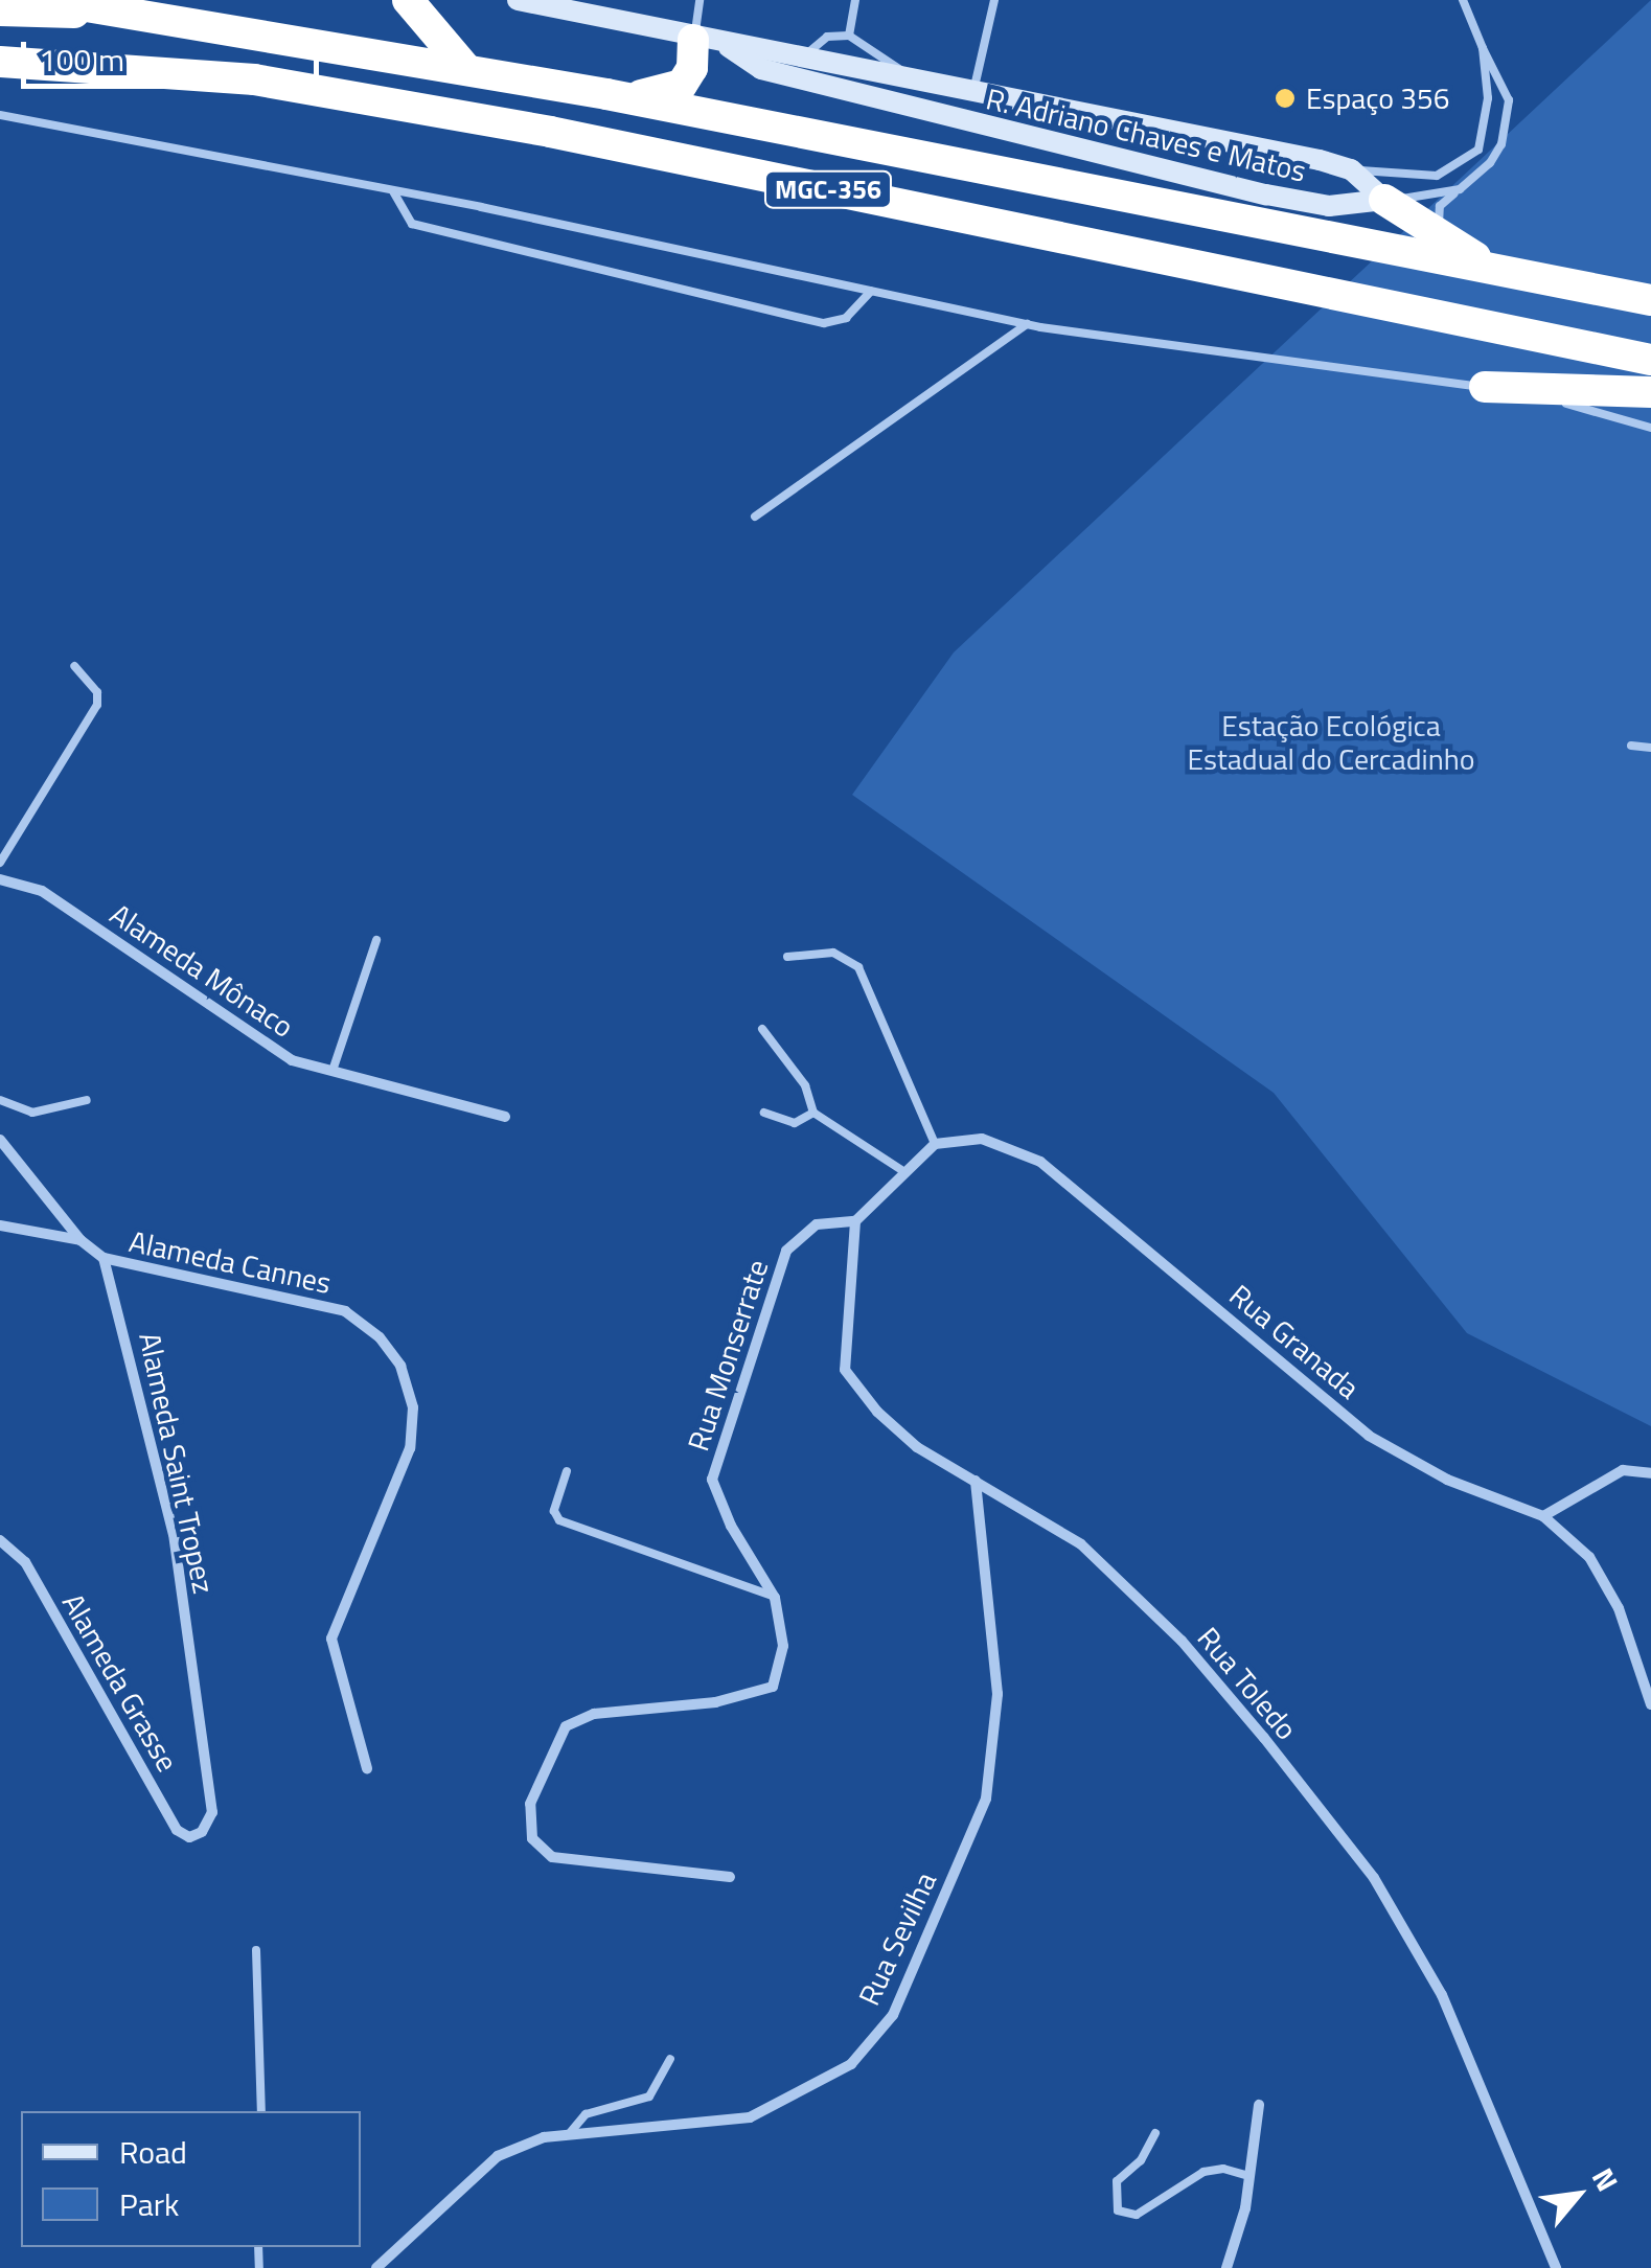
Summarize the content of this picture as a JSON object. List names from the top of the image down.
{
  "streets": {
    "highway": ["MGC-356"],
    "street": [
      "R. Adriano Chaves e Matos",
      "Alameda Mônaco",
      "Alameda Cannes",
      "Rua Granada",
      "Rua Monserrate",
      "Alameda Saint Tropez",
      "Alameda Grasse",
      "Rua Toledo",
      "Rua Sevilha"
    ]
  },
  "crossings": [
    ["Alameda Cannes", "Alameda Saint Tropez"],
    ["Rua Monserrate", "Rua Toledo"],
    ["Alameda Saint Tropez", "Alameda Grasse"],
    ["Rua Toledo", "Rua Sevilha"]
  ],
  "parks": ["Estação Ecológica Estadual do Cercadinho"],
  "places": ["Espaço 356"],
  "legend": ["Road", "Park"],
  "scale_bar": "100 m",
  "north": "top right"
}
